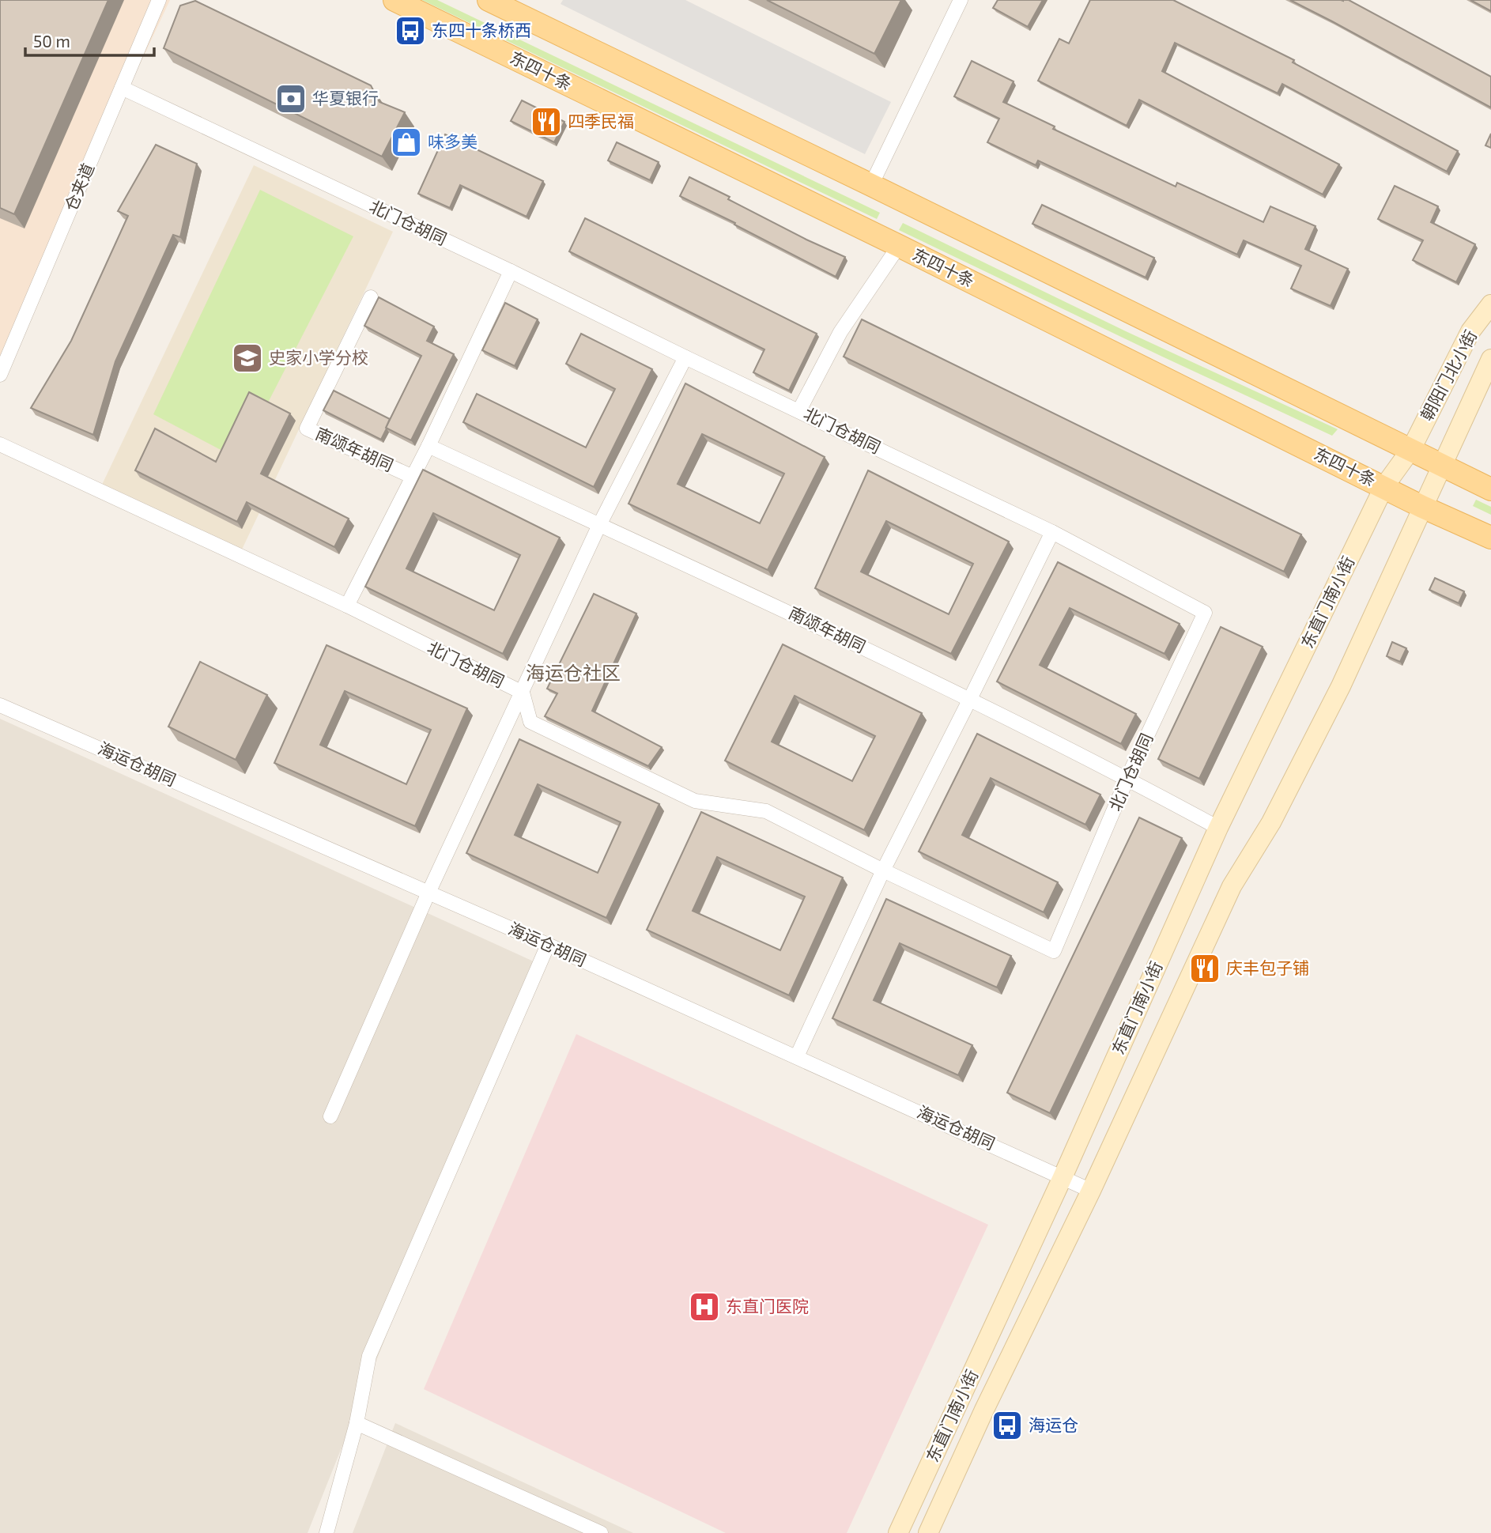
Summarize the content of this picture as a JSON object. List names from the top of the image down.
{
  "streets": {
    "main road": ["东四十条", "朝阳门北小街", "东直门南小街"],
    "street": [
      "仓夹道",
      "北门仓胡同",
      "南颂年胡同",
      "海运仓胡同"
    ]
  },
  "crossings": [
    ["东四十条", "朝阳门北小街"],
    ["东四十条", "东直门南小街"],
    ["仓夹道", "北门仓胡同"],
    ["北门仓胡同", "南颂年胡同"],
    ["朝阳门北小街", "东直门南小街"],
    ["南颂年胡同", "东直门南小街"],
    ["东直门南小街", "海运仓胡同"]
  ],
  "districts": ["海运仓社区"],
  "places": {
    "bus stop": ["东四十条桥西", "海运仓"],
    "bank": ["华夏银行"],
    "restaurant": ["四季民福", "庆丰包子铺"],
    "shop": ["味多美"],
    "school or university": ["史家小学分校"],
    "hospital": ["东直门医院"]
  },
  "scale_bar": "50 m"
}
